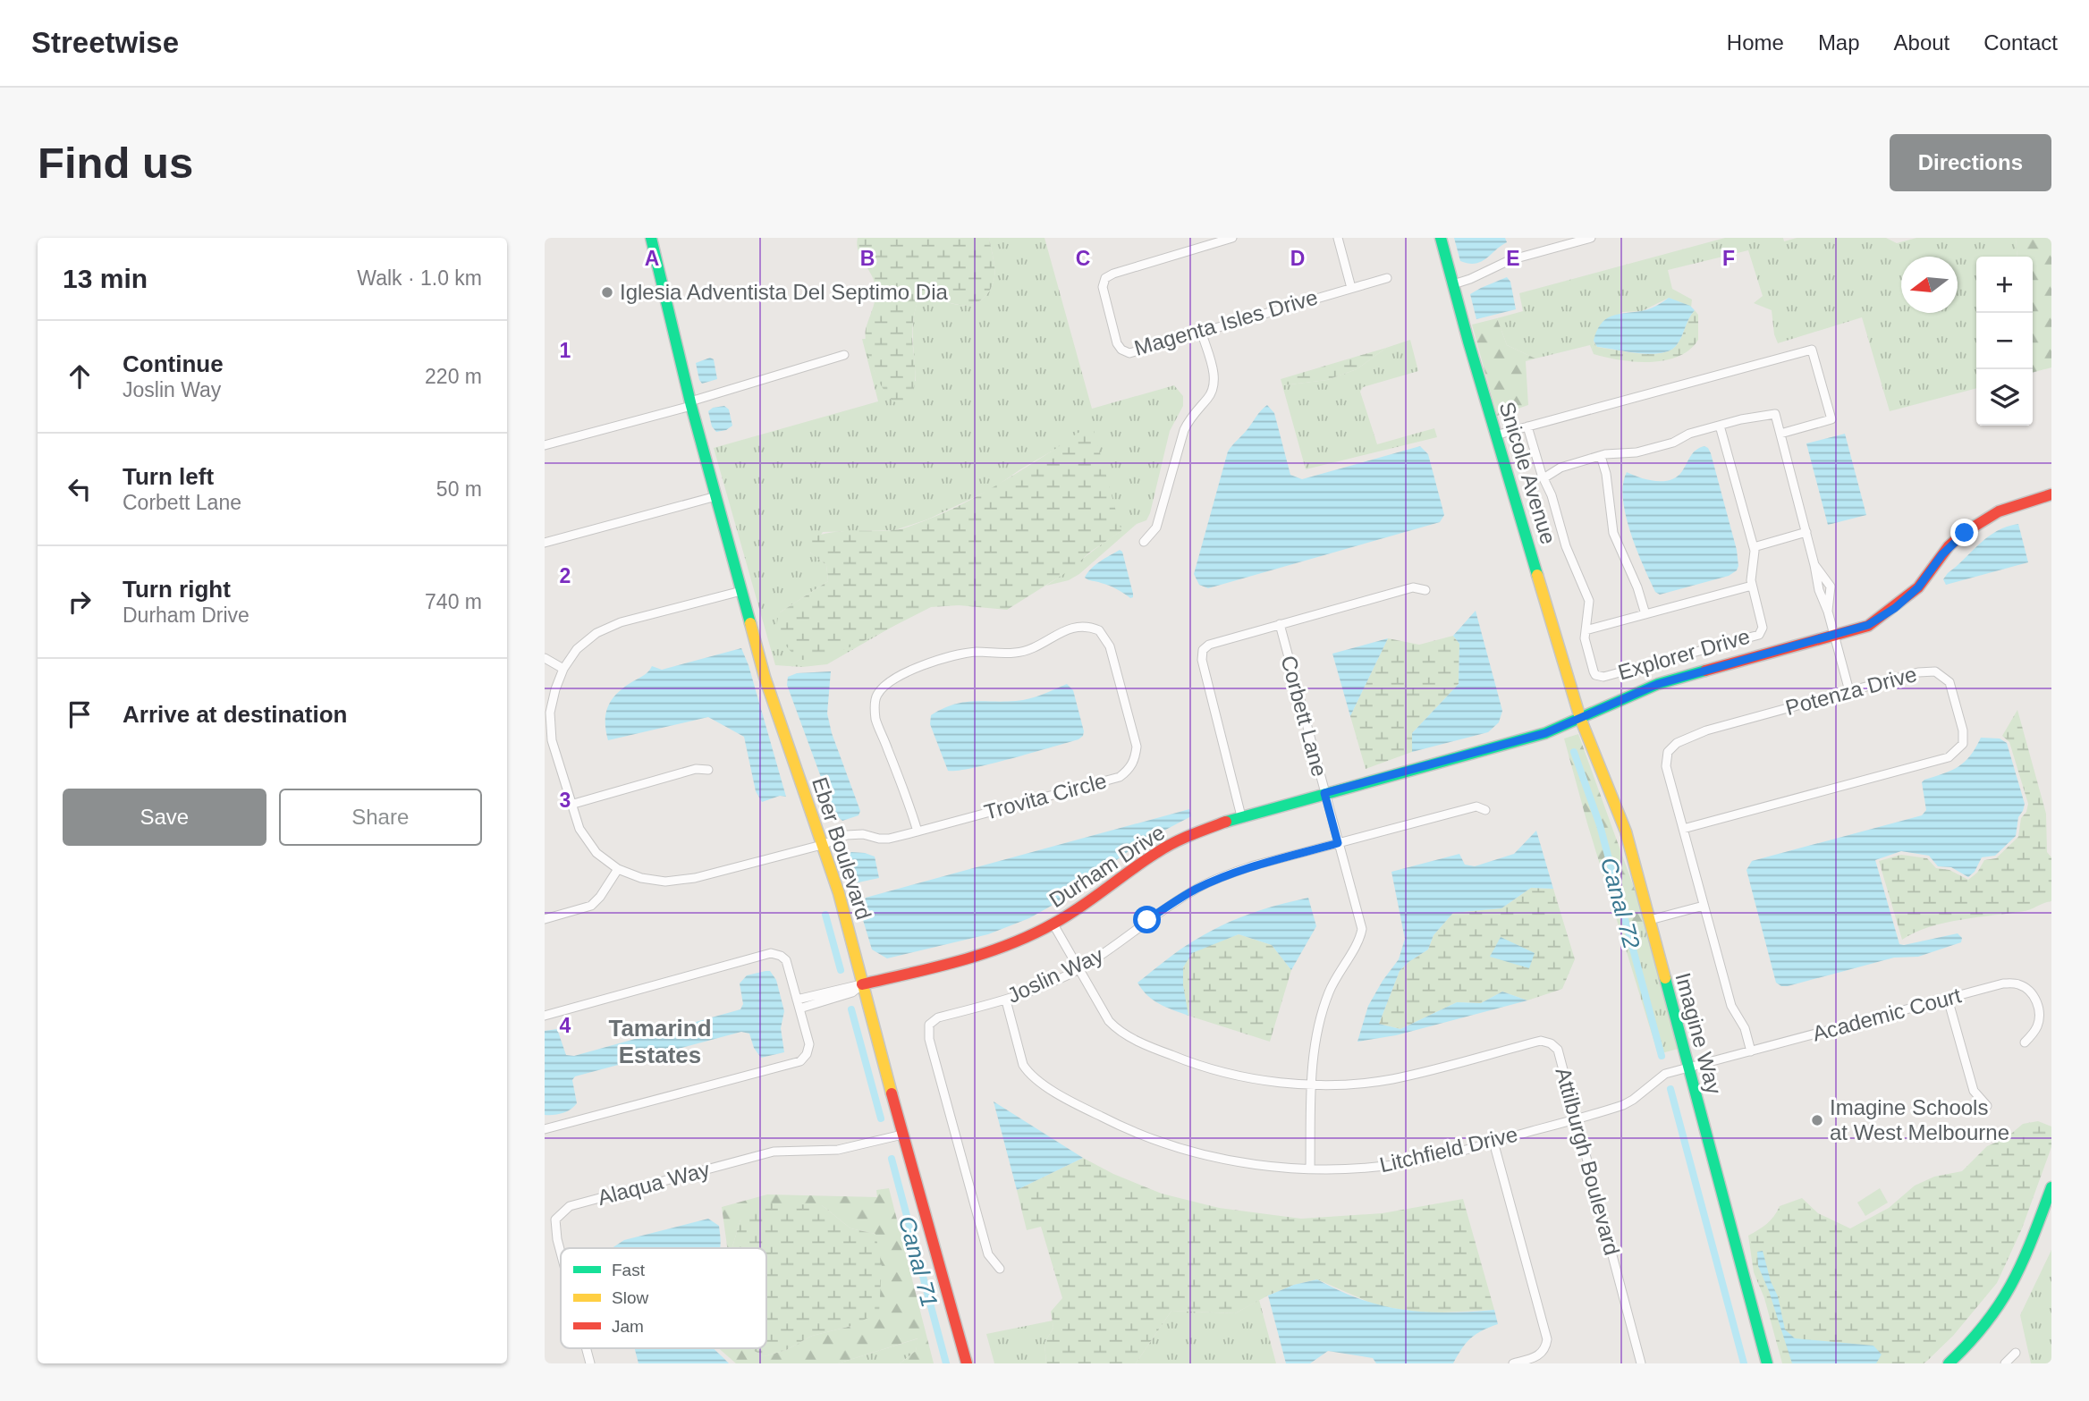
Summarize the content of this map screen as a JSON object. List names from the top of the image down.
{
  "streets": {
    "street": [
      "Magenta Isles Drive",
      "Snicole Avenue",
      "Explorer Drive",
      "Potenza Drive",
      "Corbett Lane",
      "Trovita Circle",
      "Eber Boulevard",
      "Durham Drive",
      "Joslin Way",
      "Academic Court",
      "Imagine Way",
      "Litchfield Drive",
      "Attilburgh Boulevard",
      "Alaqua Way"
    ]
  },
  "crossings": [
    ["Snicole Avenue", "Durham Drive"],
    ["Snicole Avenue", "Imagine Way"],
    ["Potenza Drive", "Academic Court"],
    ["Corbett Lane", "Durham Drive"],
    ["Corbett Lane", "Joslin Way"],
    ["Corbett Lane", "Litchfield Drive"],
    ["Corbett Lane", "Attilburgh Boulevard"],
    ["Trovita Circle", "Eber Boulevard"],
    ["Eber Boulevard", "Durham Drive"],
    ["Eber Boulevard", "Alaqua Way"],
    ["Durham Drive", "Imagine Way"],
    ["Durham Drive", "Attilburgh Boulevard"],
    ["Joslin Way", "Litchfield Drive"],
    ["Joslin Way", "Attilburgh Boulevard"],
    ["Academic Court", "Imagine Way"],
    ["Academic Court", "Litchfield Drive"],
    ["Imagine Way", "Litchfield Drive"],
    ["Litchfield Drive", "Attilburgh Boulevard"]
  ],
  "districts": ["Tamarind Estates"],
  "water": ["Canal 72", "Canal 71"],
  "places": ["Iglesia Adventista Del Septimo Dia", "Imagine Schools at West Melbourne"],
  "legend": ["Fast", "Slow", "Jam"],
  "north": "left",
  "page": {
    "header": "Streetwise",
    "nav": [
      "Home",
      "Map",
      "About",
      "Contact"
    ],
    "buttons": [
      "Directions",
      ["Save", "Share"]
    ],
    "title": "Find us",
    "heading": ["13 min", "Walk · 1.0 km"],
    "map_buttons": ["+", "−"],
    "list": [
      ["Continue", "Joslin Way", "220 m"],
      ["Turn left", "Corbett Lane", "50 m"],
      ["Turn right", "Durham Drive", "740 m"],
      "Arrive at destination"
    ]
  },
  "grid": {
    "columns": [
      "A",
      "B",
      "C",
      "D",
      "E",
      "F"
    ],
    "rows": [
      "1",
      "2",
      "3",
      "4"
    ]
  }
}
